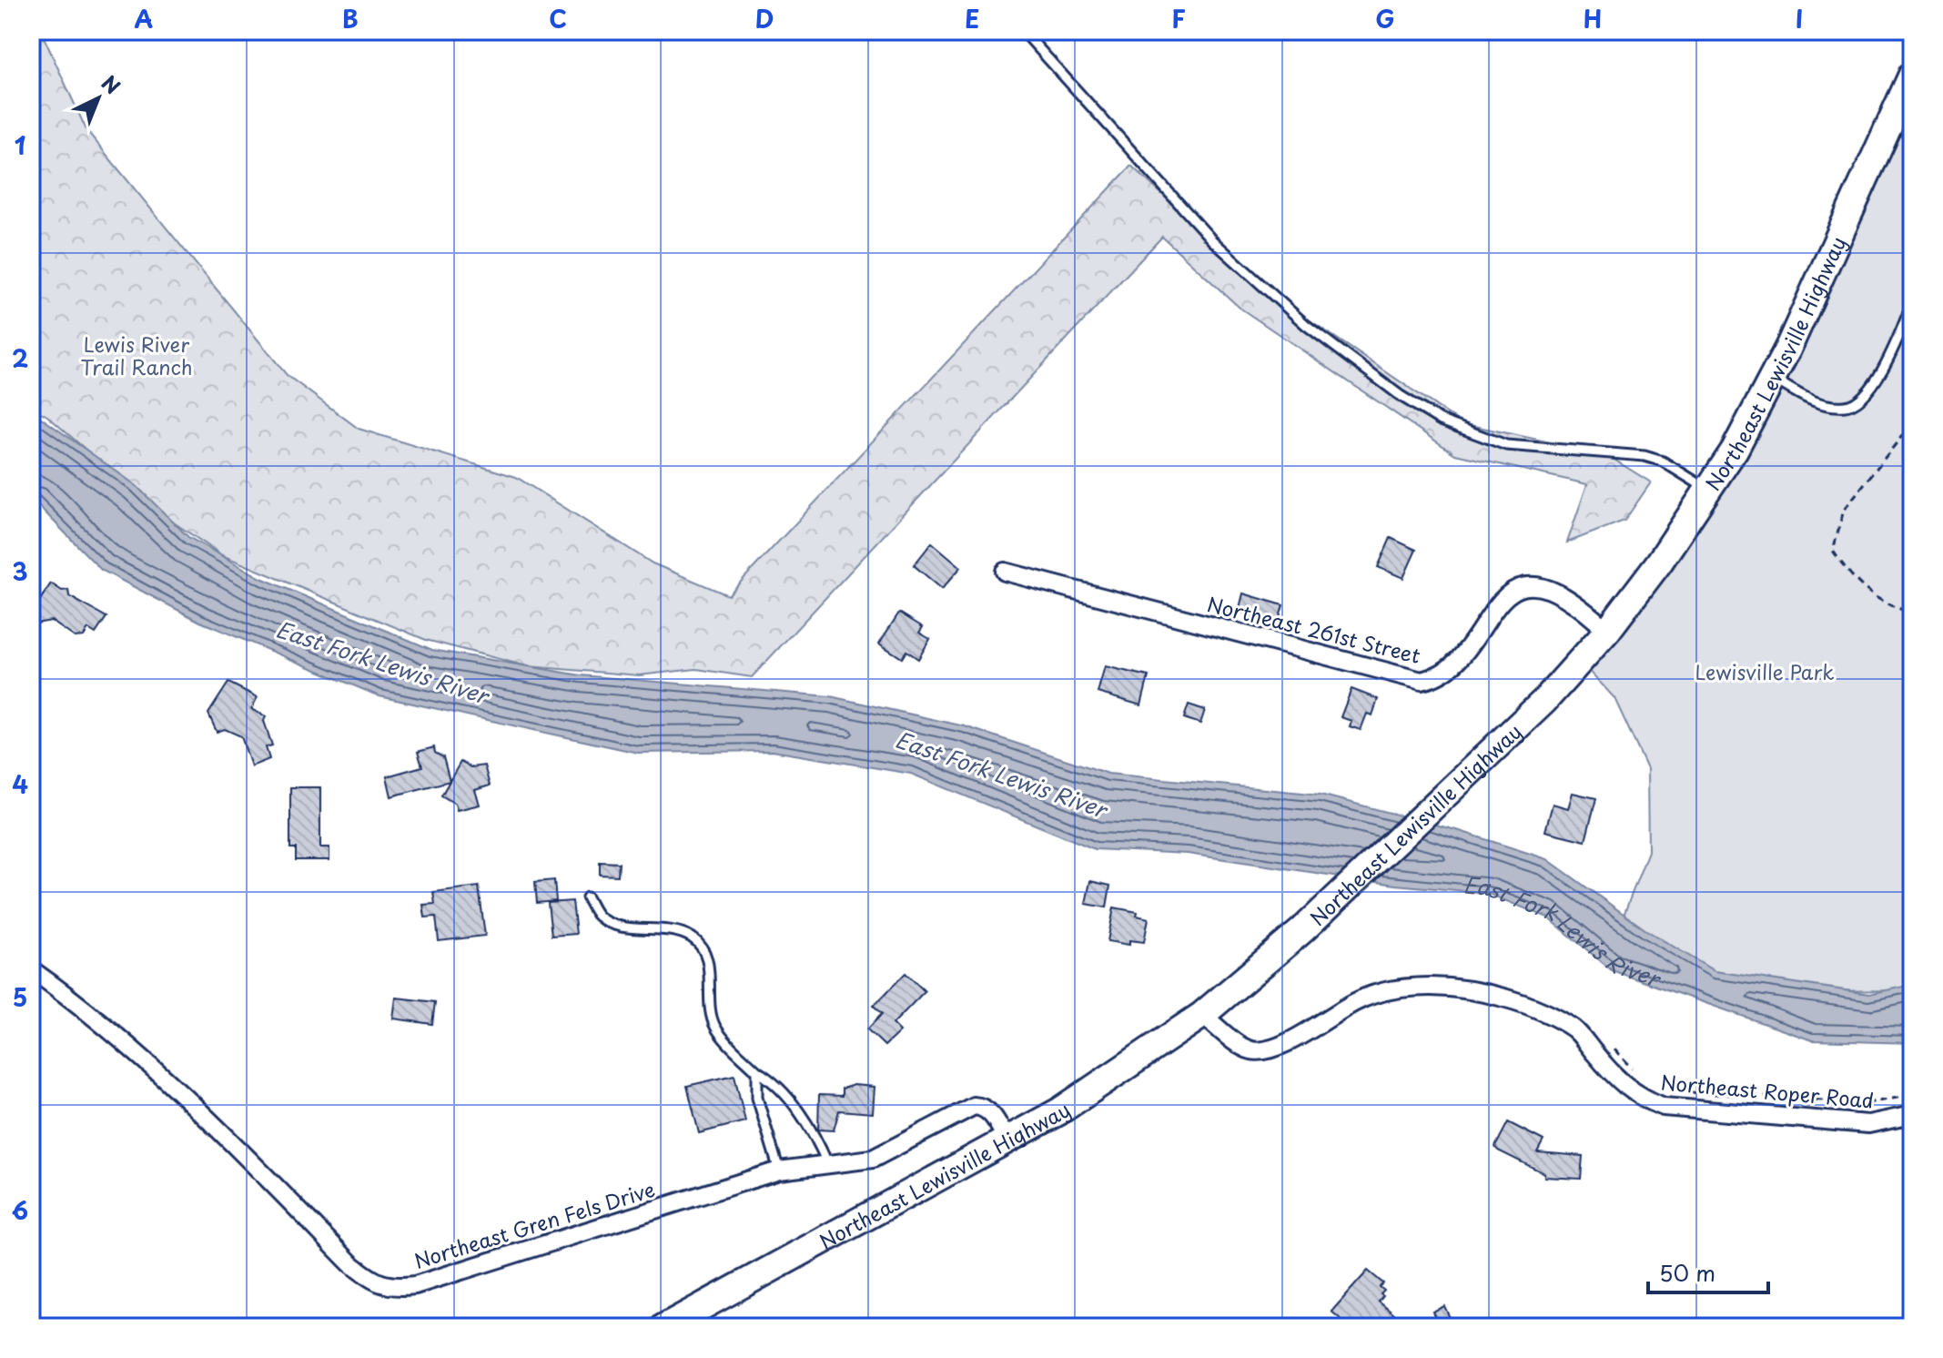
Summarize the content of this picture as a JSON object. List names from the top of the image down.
{
  "streets": {
    "main road": ["Northeast Lewisville Highway"],
    "street": ["Northeast 261st Street", "Northeast Roper Road", "Northeast Gren Fels Drive"]
  },
  "crossings": [
    ["Northeast Lewisville Highway", "Northeast 261st Street"],
    ["Northeast Lewisville Highway", "Northeast Roper Road"],
    ["Northeast Lewisville Highway", "Northeast Gren Fels Drive"]
  ],
  "water": ["East Fork Lewis River"],
  "parks": ["Lewis River Trail Ranch", "Lewisville Park"],
  "scale_bar": "50 m",
  "north": "top right",
  "grid": {
    "columns": [
      "A",
      "B",
      "C",
      "D",
      "E",
      "F",
      "G",
      "H",
      "I"
    ],
    "rows": [
      "1",
      "2",
      "3",
      "4",
      "5",
      "6"
    ]
  }
}
